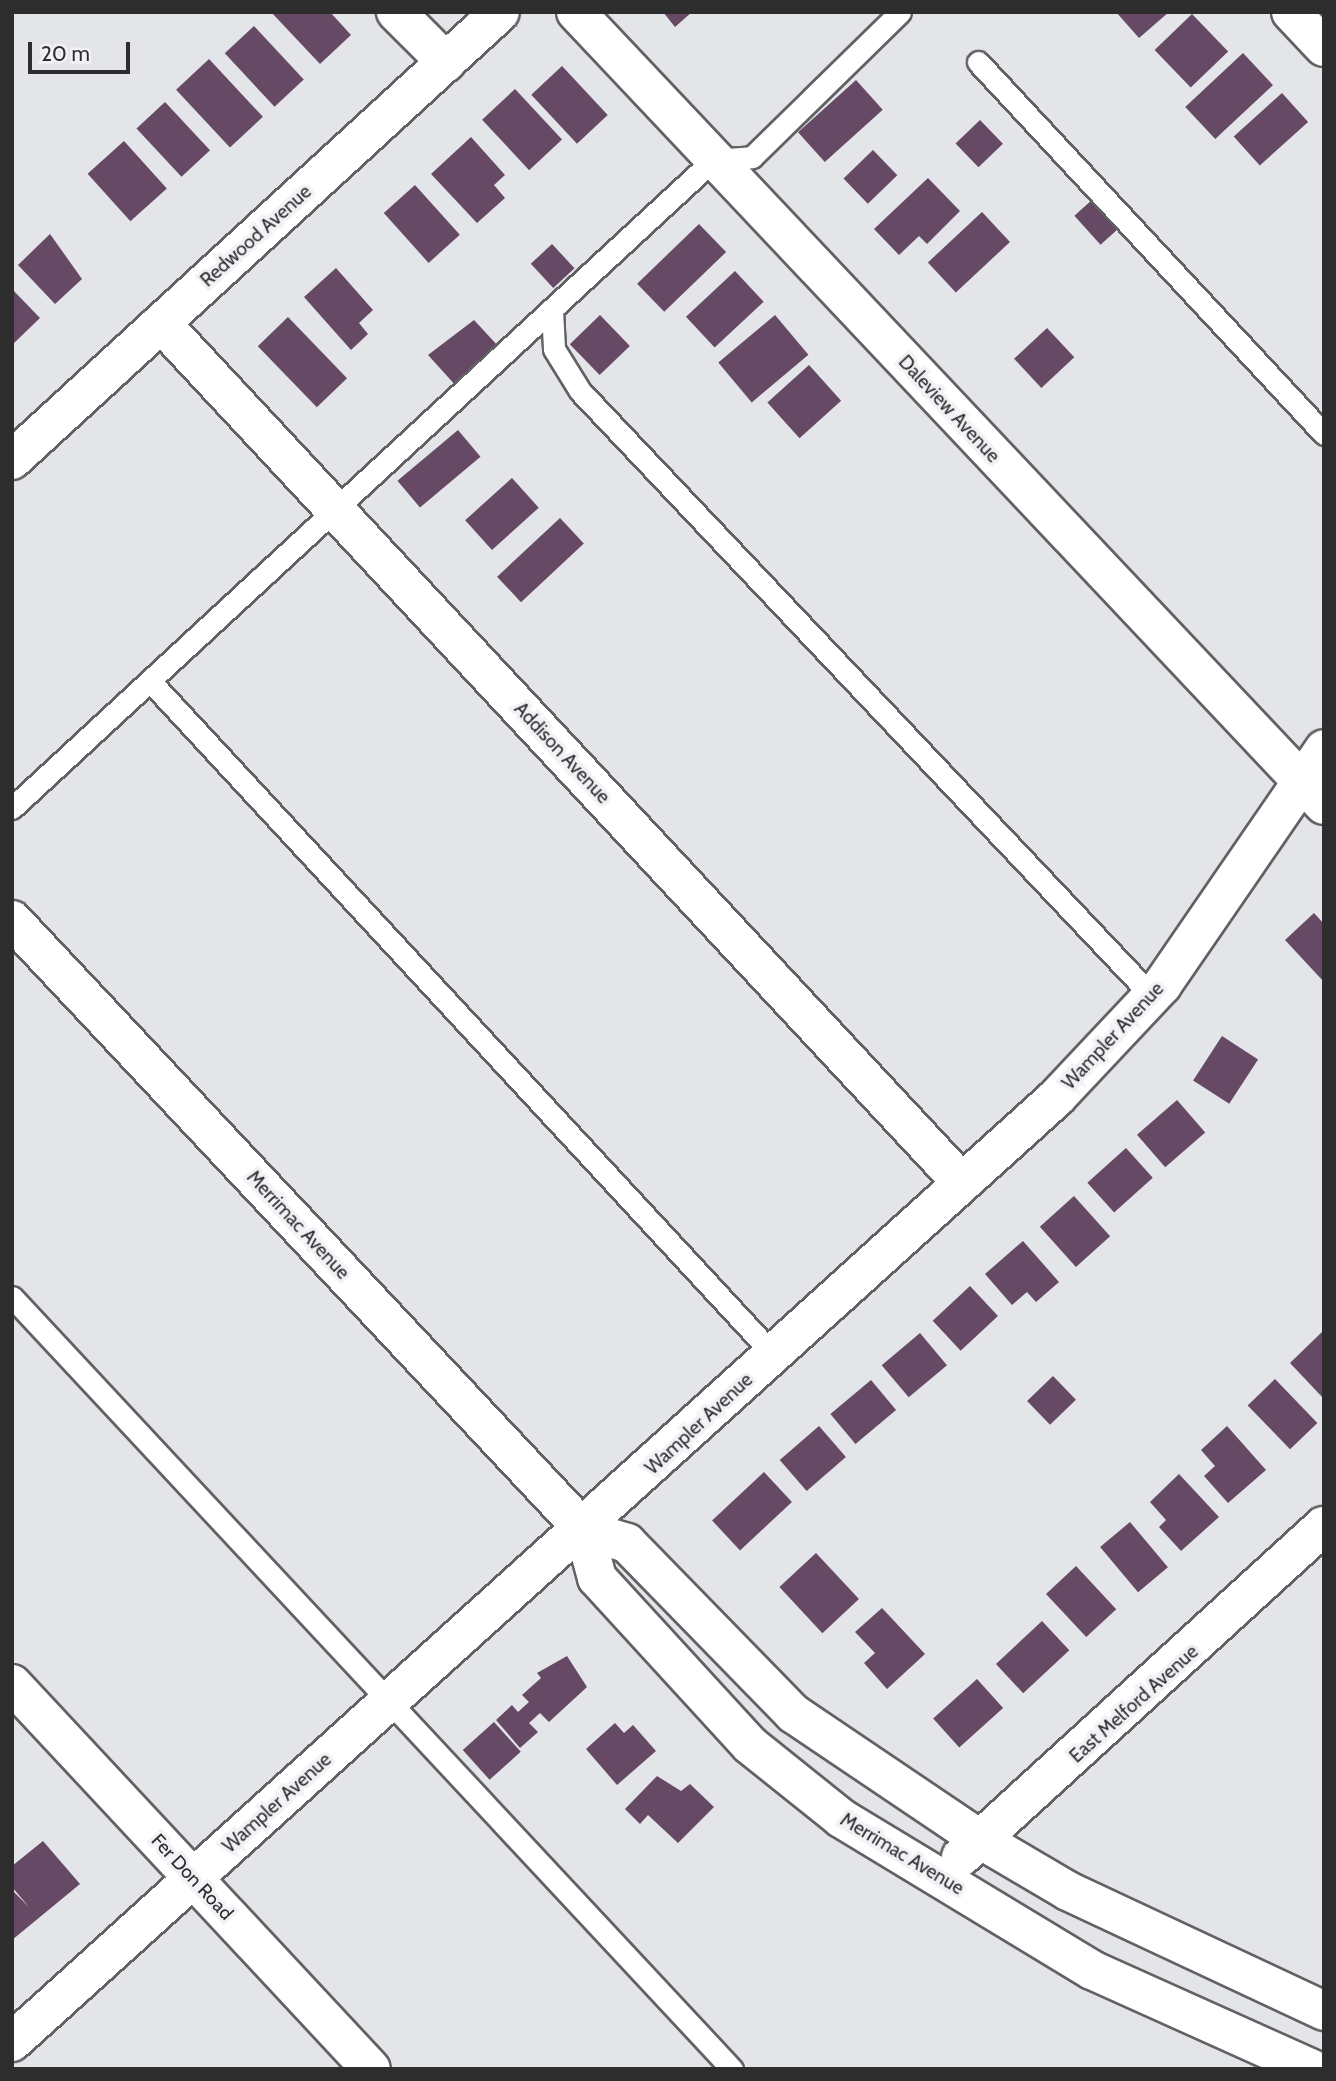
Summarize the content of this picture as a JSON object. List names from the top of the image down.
{
  "streets": {
    "street": [
      "Redwood Avenue",
      "Daleview Avenue",
      "Addison Avenue",
      "Wampler Avenue",
      "Merrimac Avenue",
      "East Melford Avenue",
      "Fer Don Road"
    ]
  },
  "crossings": [
    ["Redwood Avenue", "Addison Avenue"],
    ["Daleview Avenue", "Wampler Avenue"],
    ["Addison Avenue", "Wampler Avenue"],
    ["Wampler Avenue", "Merrimac Avenue"],
    ["Wampler Avenue", "Fer Don Road"],
    ["Merrimac Avenue", "East Melford Avenue"]
  ],
  "scale_bar": "20 m"
}
